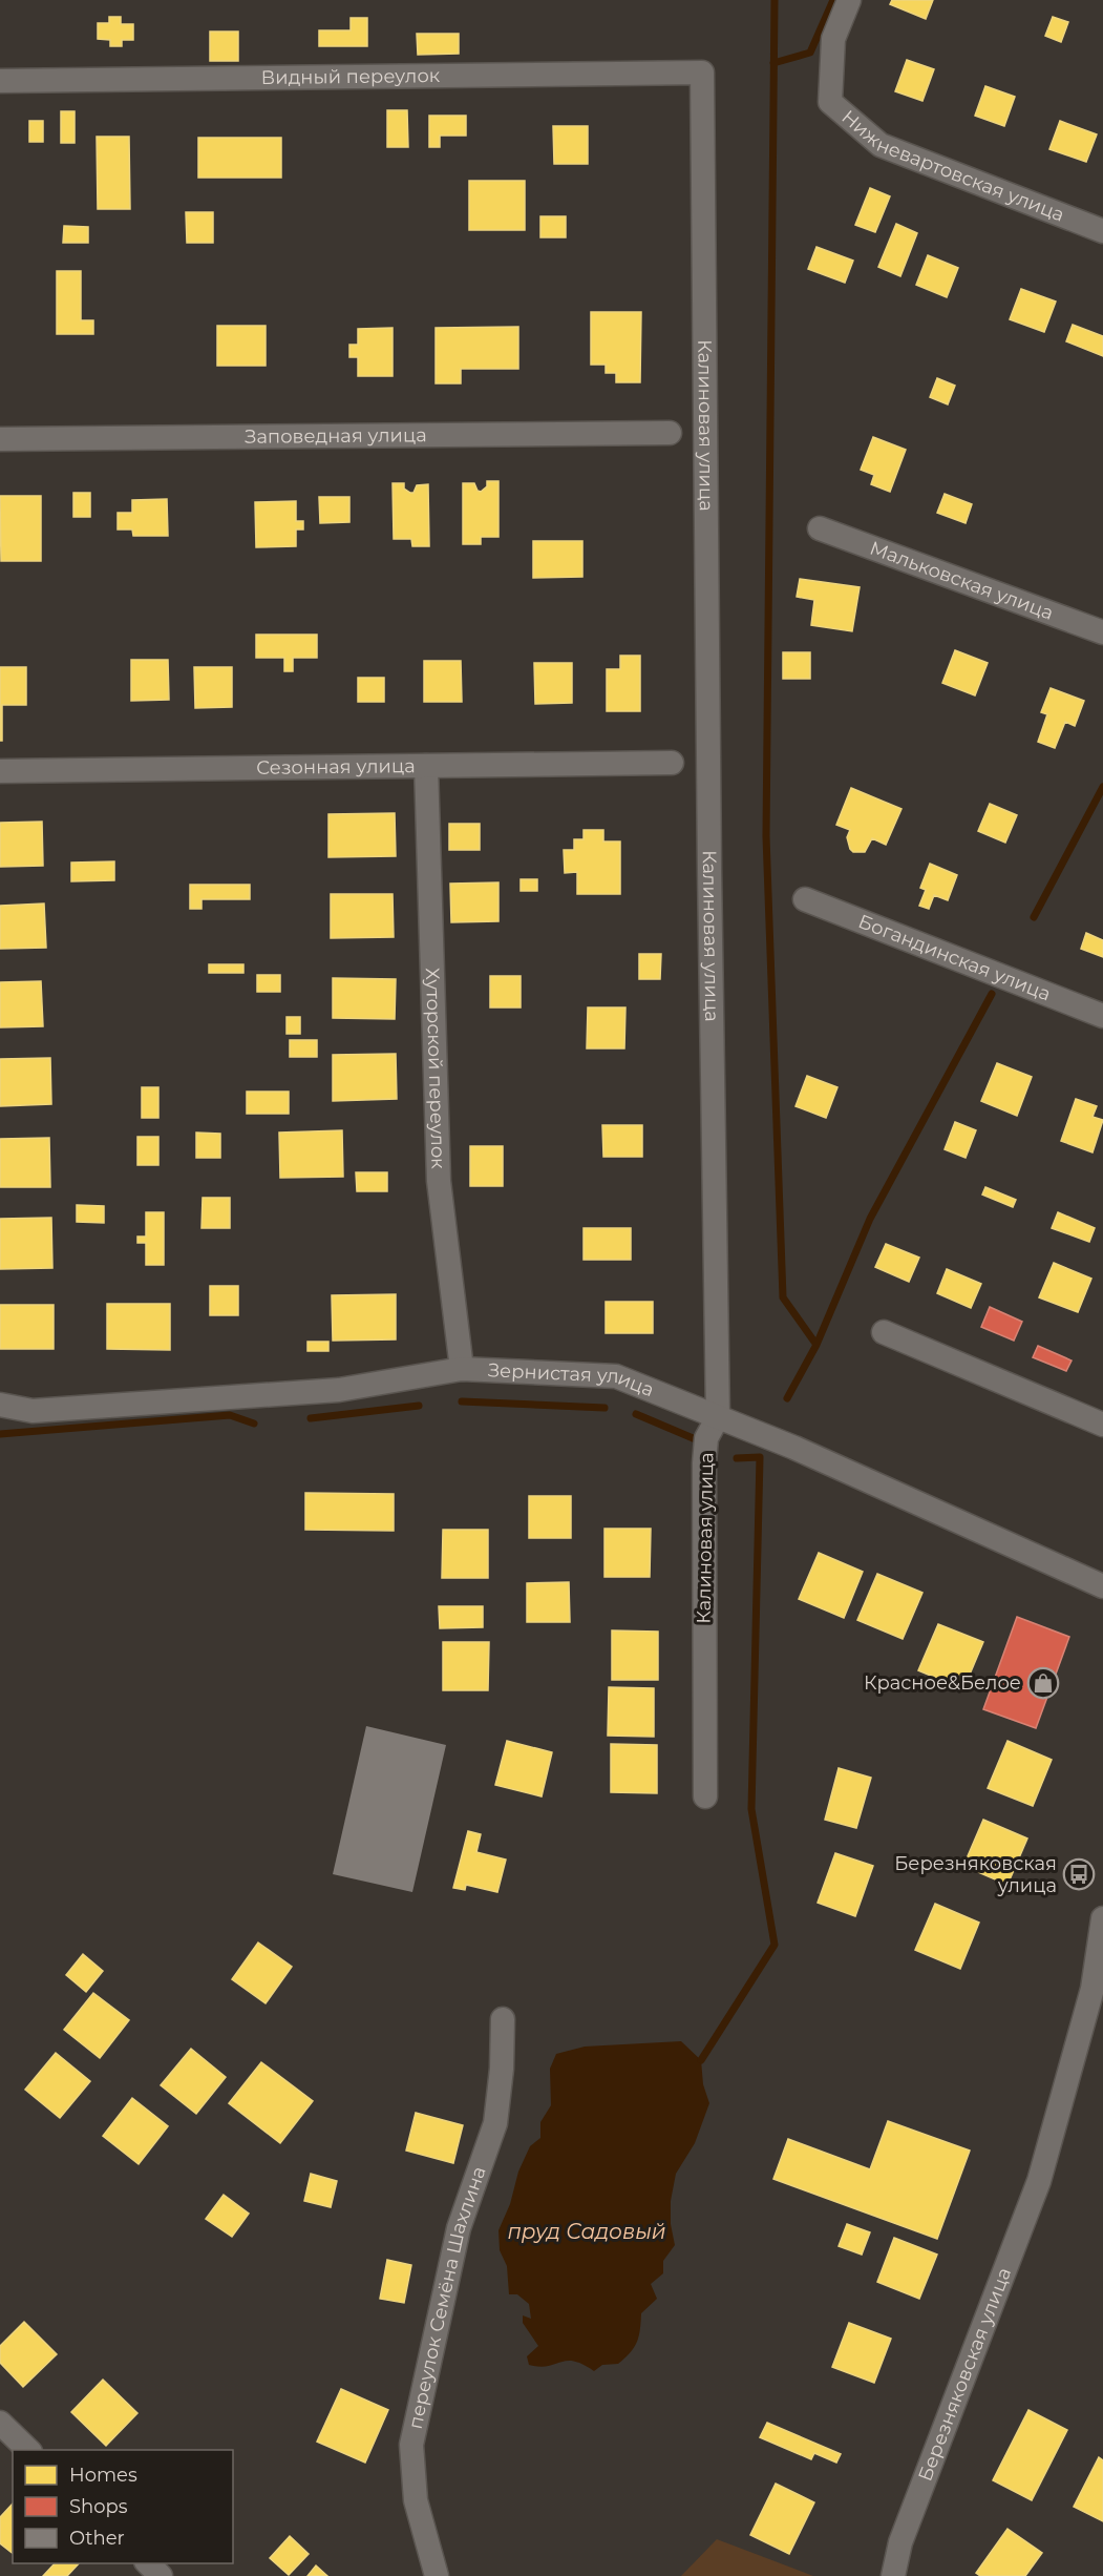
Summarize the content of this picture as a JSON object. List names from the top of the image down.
{
  "streets": {
    "street": [
      "Видный переулок",
      "Нижневартовская улица",
      "Калиновая улица",
      "Заповедная улица",
      "Мальковская улица",
      "Сезонная улица",
      "Богандинская улица",
      "Хуторской переулок",
      "Зернистая улица",
      "переулок Семёна Шахлина",
      "Березняковская улица"
    ]
  },
  "crossings": [
    ["Видный переулок", "Калиновая улица"],
    ["Калиновая улица", "Зернистая улица"],
    ["Сезонная улица", "Хуторской переулок"],
    ["Хуторской переулок", "Зернистая улица"]
  ],
  "water": ["пруд Садовый"],
  "places": {
    "shop": ["Красное&Белое"],
    "bus stop": ["Березняковская улица"]
  },
  "legend": ["Homes", "Shops", "Other"]
}
